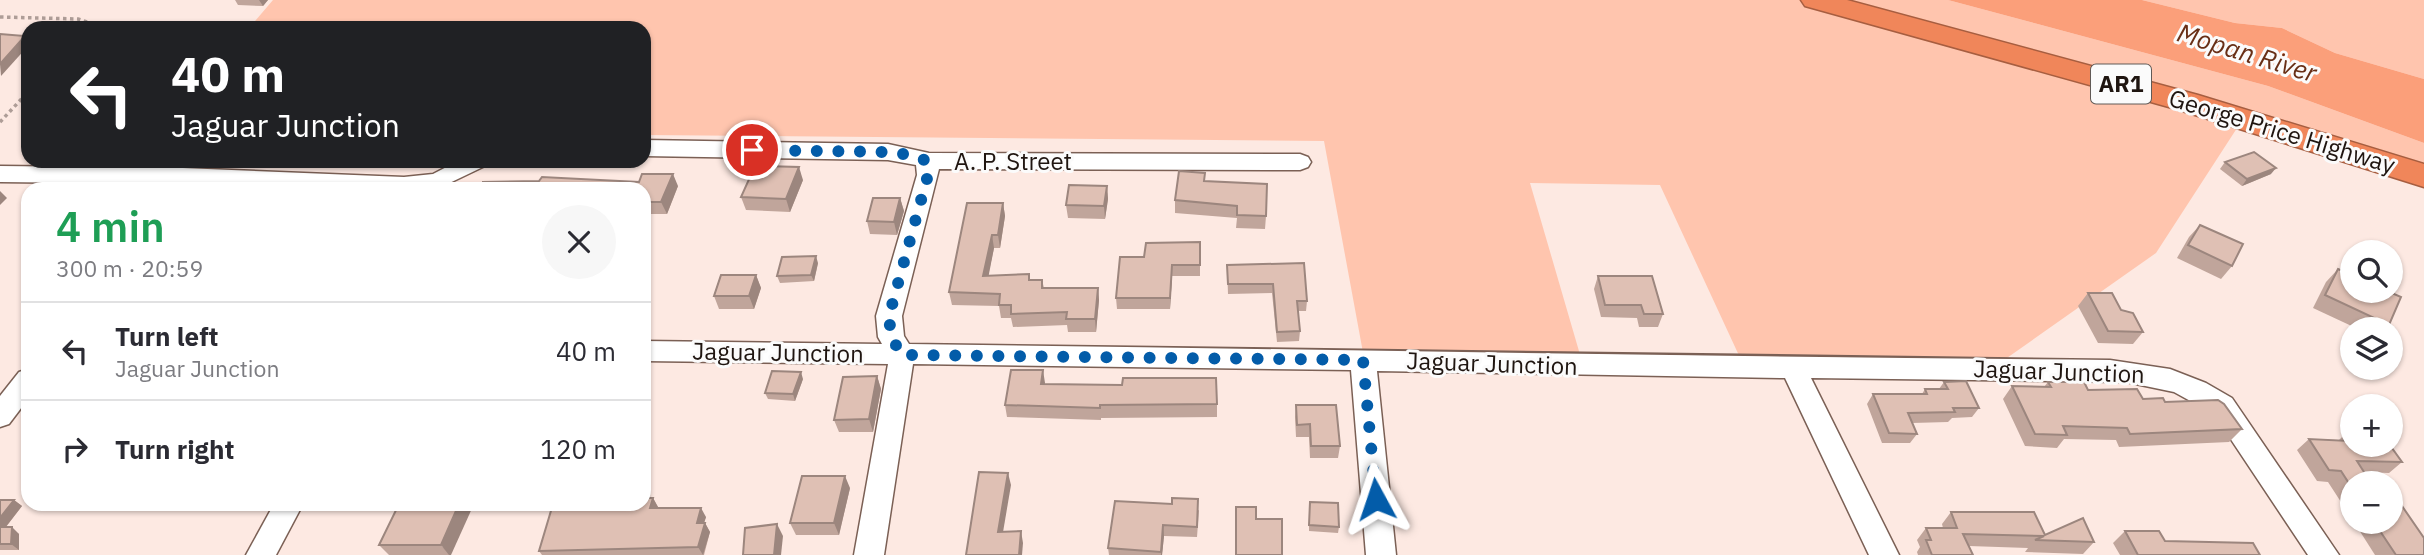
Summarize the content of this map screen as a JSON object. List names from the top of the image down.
{
  "streets": {
    "highway": ["AR1", "George Price Highway"],
    "street": ["A. P. Street", "Jaguar Junction"]
  },
  "water": ["Mopan River"],
  "page": {
    "turn": ["40 m", "Jaguar Junction"],
    "heading": ["4 min", "300 m · 20:59"],
    "map_buttons": ["+", "−"],
    "list": [
      {
        "name": "Turn left",
        "note": "Jaguar Junction",
        "value": "40 m"
      },
      {
        "name": "Turn right",
        "value": "120 m"
      }
    ]
  }
}
